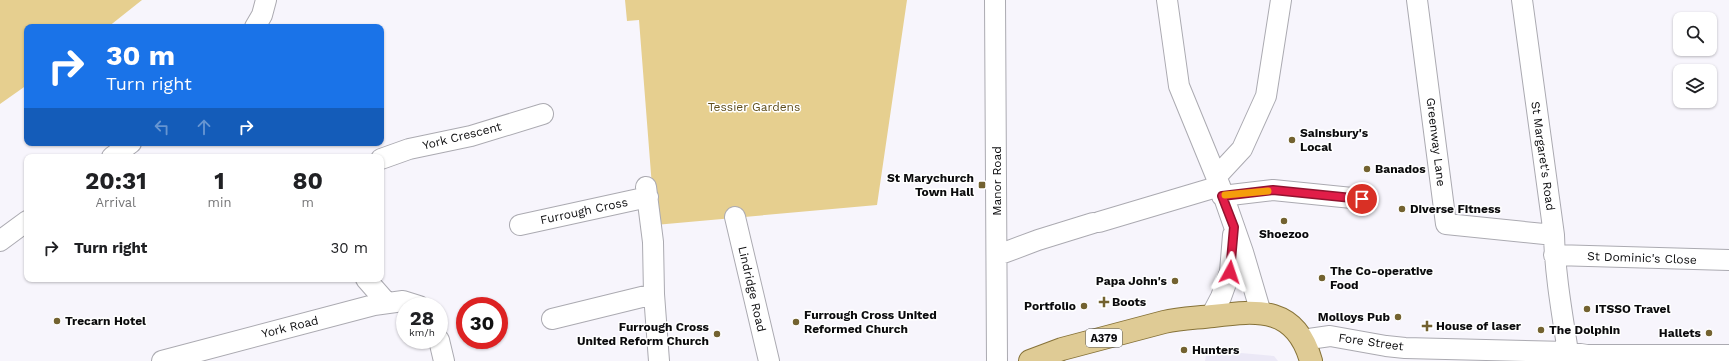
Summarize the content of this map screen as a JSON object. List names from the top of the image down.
{
  "streets": {
    "main road": ["A379"],
    "street": [
      "York Crescent",
      "Greenway Lane",
      "St Margaret's Road",
      "Manor Road",
      "Furrough Cross",
      "St Dominic's Close",
      "Lindridge Road",
      "York Road",
      "Fore Street"
    ]
  },
  "crossings": [
    ["Greenway Lane", "St Margaret's Road"],
    ["St Margaret's Road", "St Dominic's Close"],
    ["St Margaret's Road", "Fore Street"],
    ["A379", "Fore Street"]
  ],
  "parks": ["Tessier Gardens"],
  "places": {
    "other": [
      "Sainsbury's Local",
      "Banados",
      "Diverse Fitness",
      "Shoezoo",
      "The Co-operative Food",
      "Papa John's",
      "Portfolio",
      "ITSSO Travel",
      "Molloys Pub",
      "Trecarn Hotel",
      "Furrough Cross United Reformed Church",
      "The Dolphin",
      "Hallets",
      "Furrough Cross United Reform Church",
      "Hunters"
    ],
    "transit": ["St Marychurch Town Hall"],
    "health": ["Boots", "House of laser"]
  },
  "page": {
    "turn": ["30 m", "Turn right"],
    "eta": [
      "20:31",
      "Arrival",
      "1",
      "min",
      "80",
      "m"
    ],
    "list": [
      {
        "name": "Turn right",
        "value": "30 m"
      }
    ],
    "speed": "28 km/h",
    "limit": "30"
  }
}
